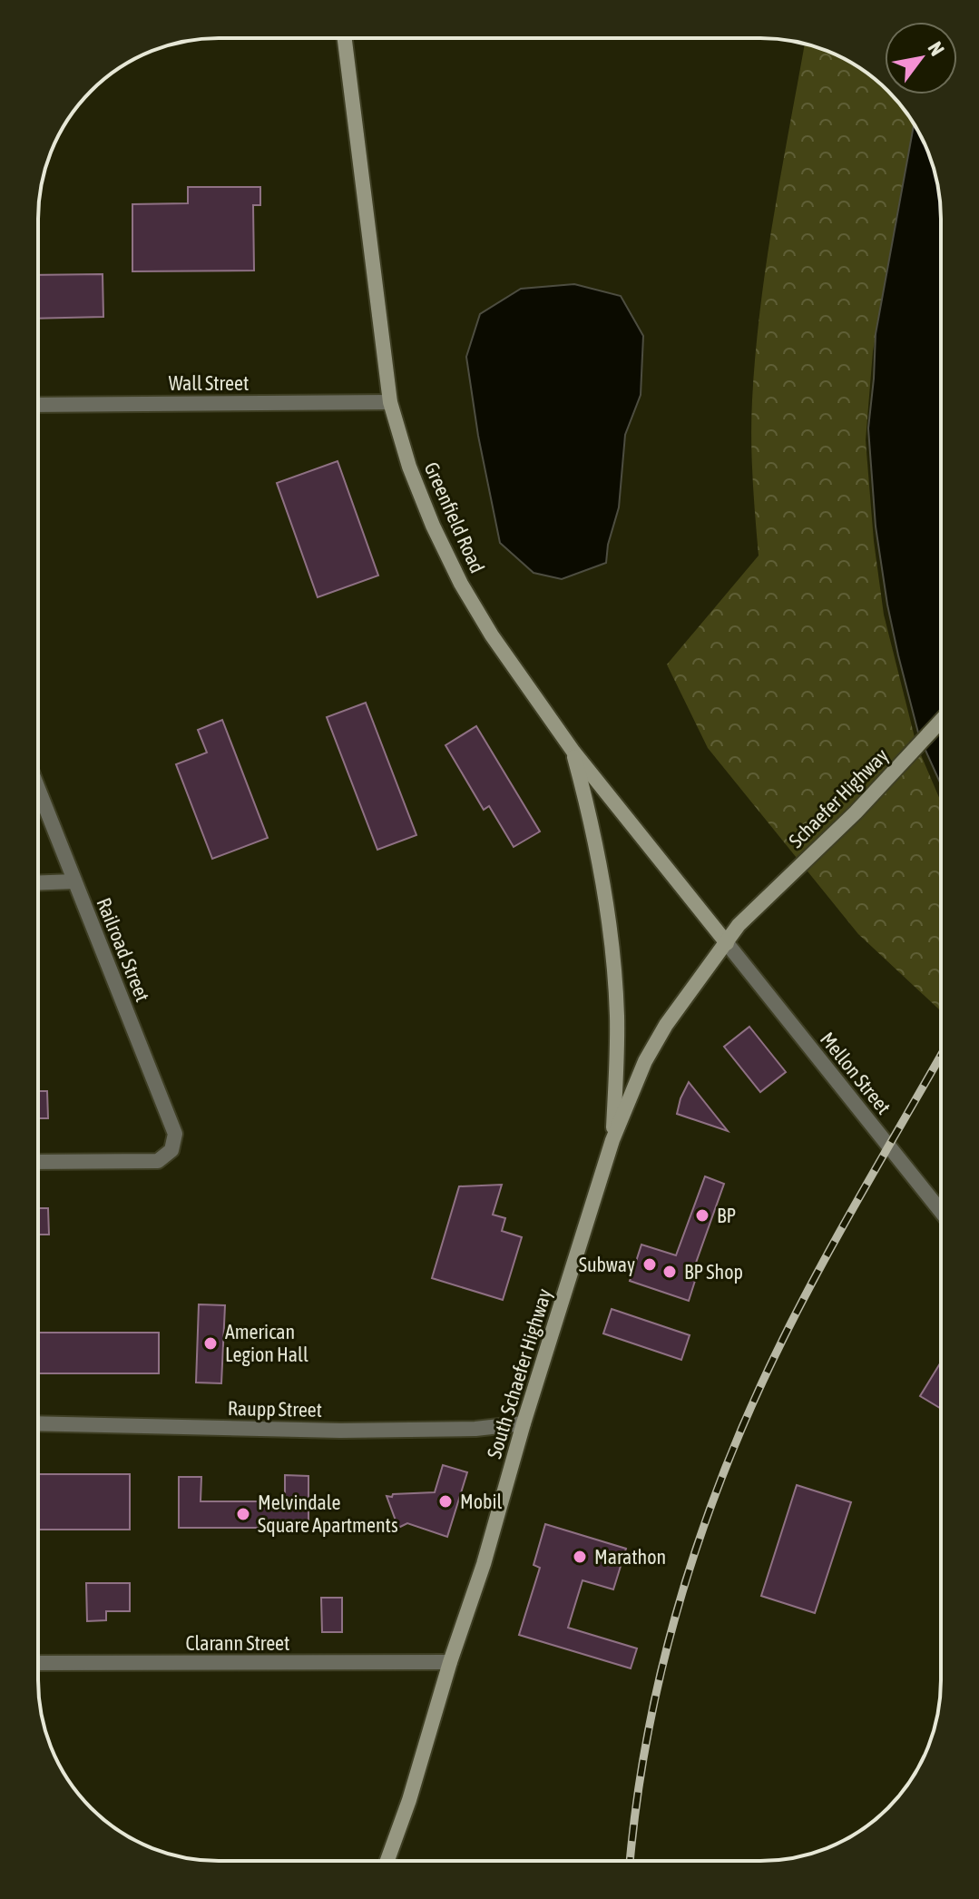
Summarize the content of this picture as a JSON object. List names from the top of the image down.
{
  "streets": {
    "main road": ["Greenfield Road", "Schaefer Highway", "South Schaefer Highway"],
    "street": [
      "Wall Street",
      "Railroad Street",
      "Mellon Street",
      "Raupp Street",
      "Clarann Street"
    ]
  },
  "crossings": [
    ["Wall Street", "Greenfield Road"],
    ["Greenfield Road", "Mellon Street"],
    ["Greenfield Road", "South Schaefer Highway"],
    ["Schaefer Highway", "South Schaefer Highway"],
    ["Mellon Street", "South Schaefer Highway"],
    ["South Schaefer Highway", "Raupp Street"],
    ["South Schaefer Highway", "Clarann Street"]
  ],
  "places": [
    "BP",
    "Subway",
    "BP Shop",
    "American Legion Hall",
    "Mobil",
    "Melvindale Square Apartments",
    "Marathon"
  ],
  "north": "top right"
}
